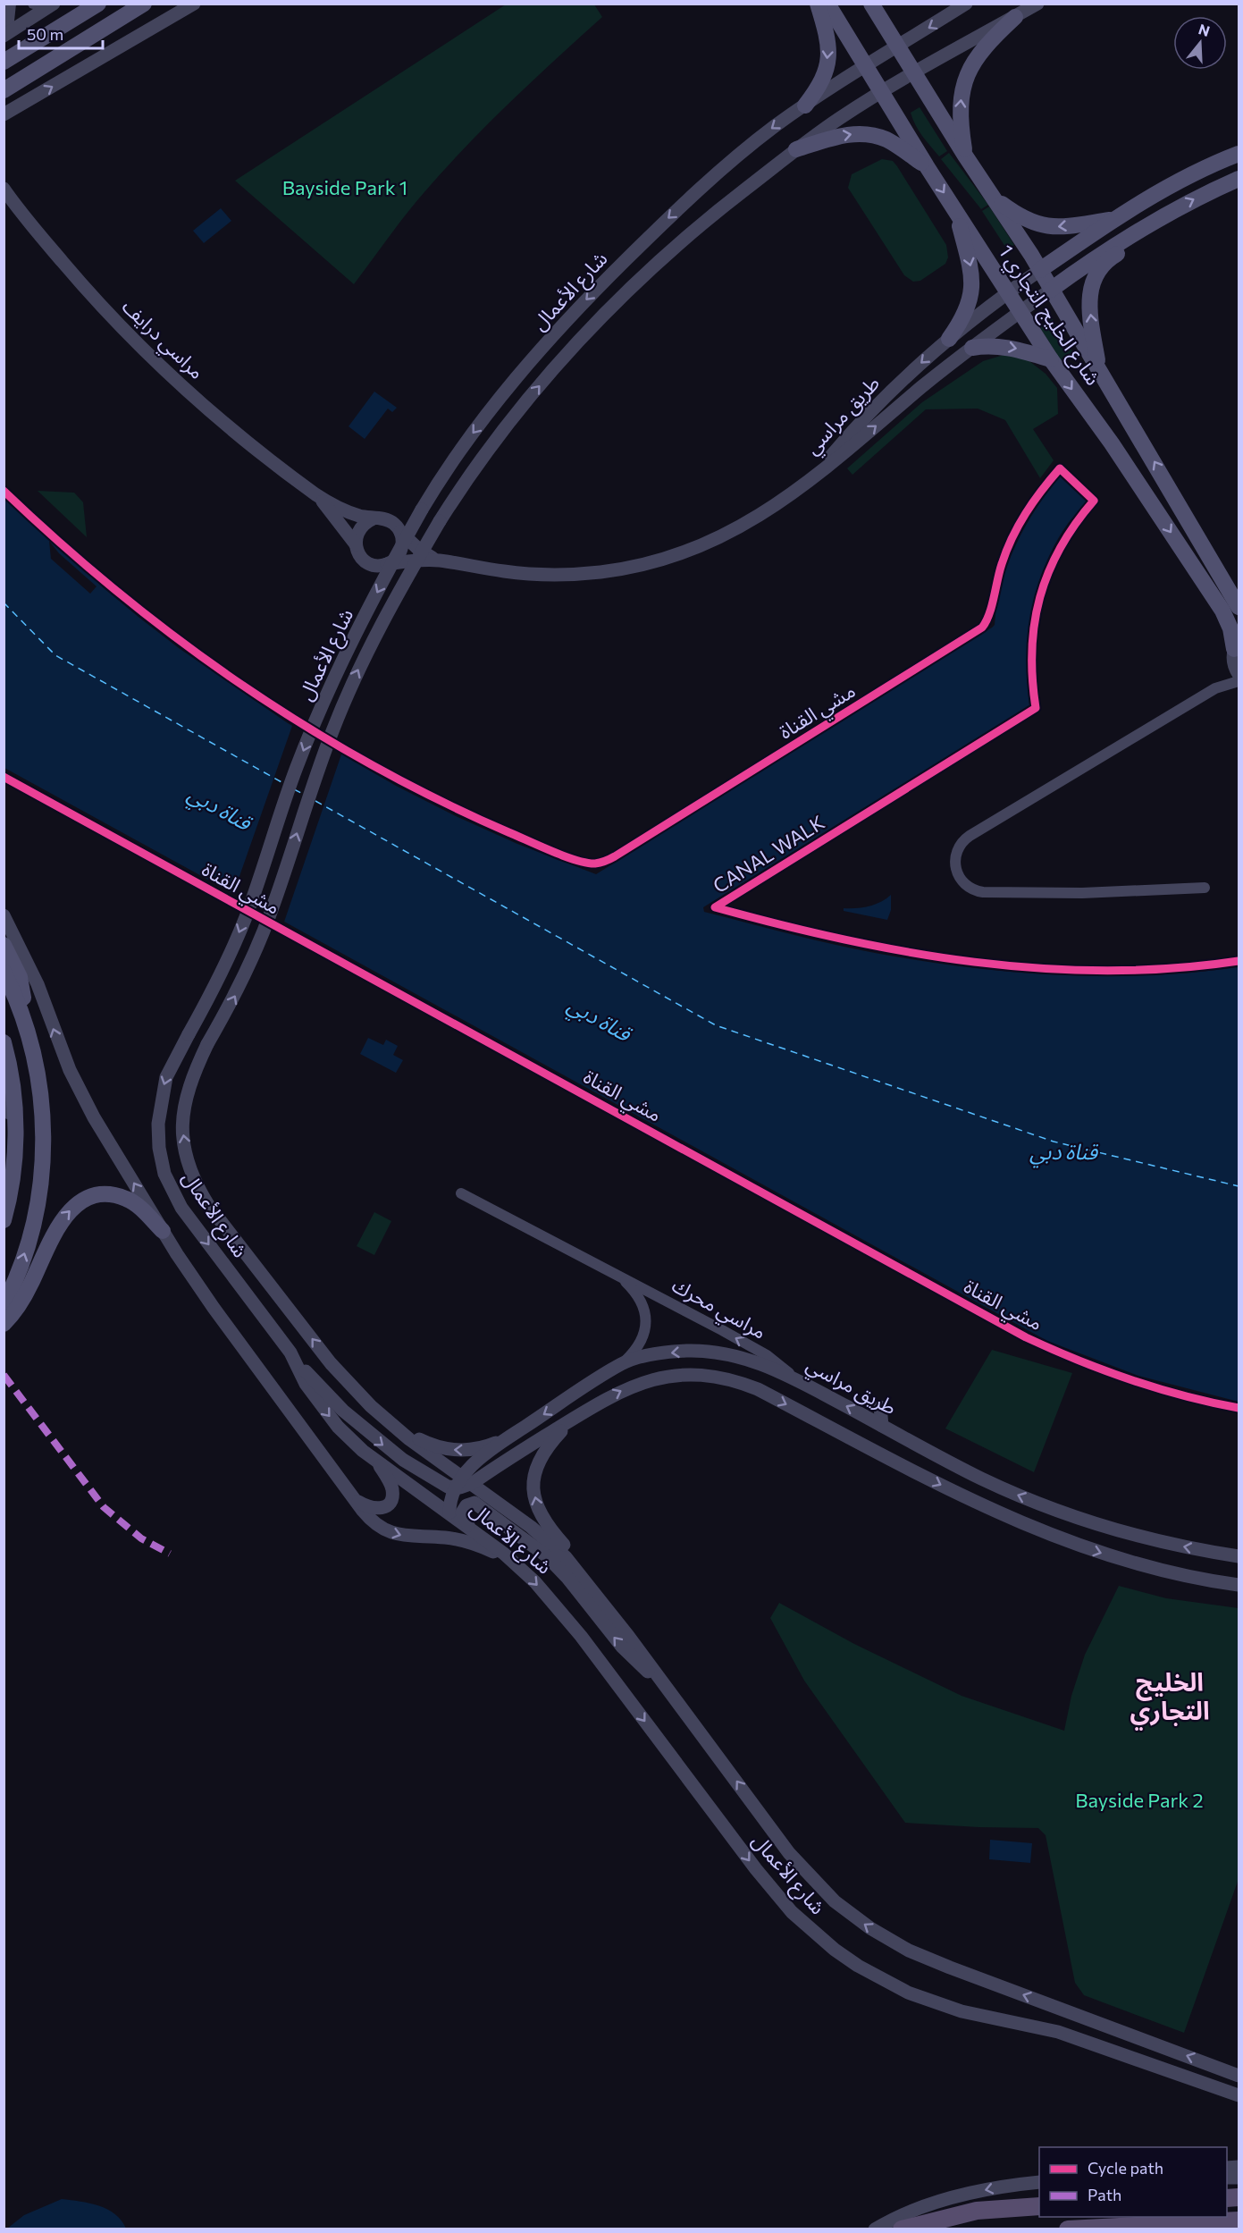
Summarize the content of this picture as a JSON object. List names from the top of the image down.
{
  "streets": {
    "main road": ["شارع الخليج التجاري 1", "طريق مراسي"],
    "street": ["شارع الأعمال", "مراسي درايف", "مراسي محرك"],
    "cycle path": ["مشي القناة"]
  },
  "crossings": [
    ["شارع الأعمال", "شارع الخليج التجاري 1"],
    ["شارع الأعمال", "طريق مراسي"],
    ["شارع الخليج التجاري 1", "طريق مراسي"],
    ["طريق مراسي", "مراسي محرك"]
  ],
  "districts": ["الخليج التجاري"],
  "water": ["قناة دبي"],
  "parks": ["Bayside Park 1", "Bayside Park 2"],
  "legend": ["Cycle path", "Path"],
  "scale_bar": "50 m",
  "north": "top"
}
